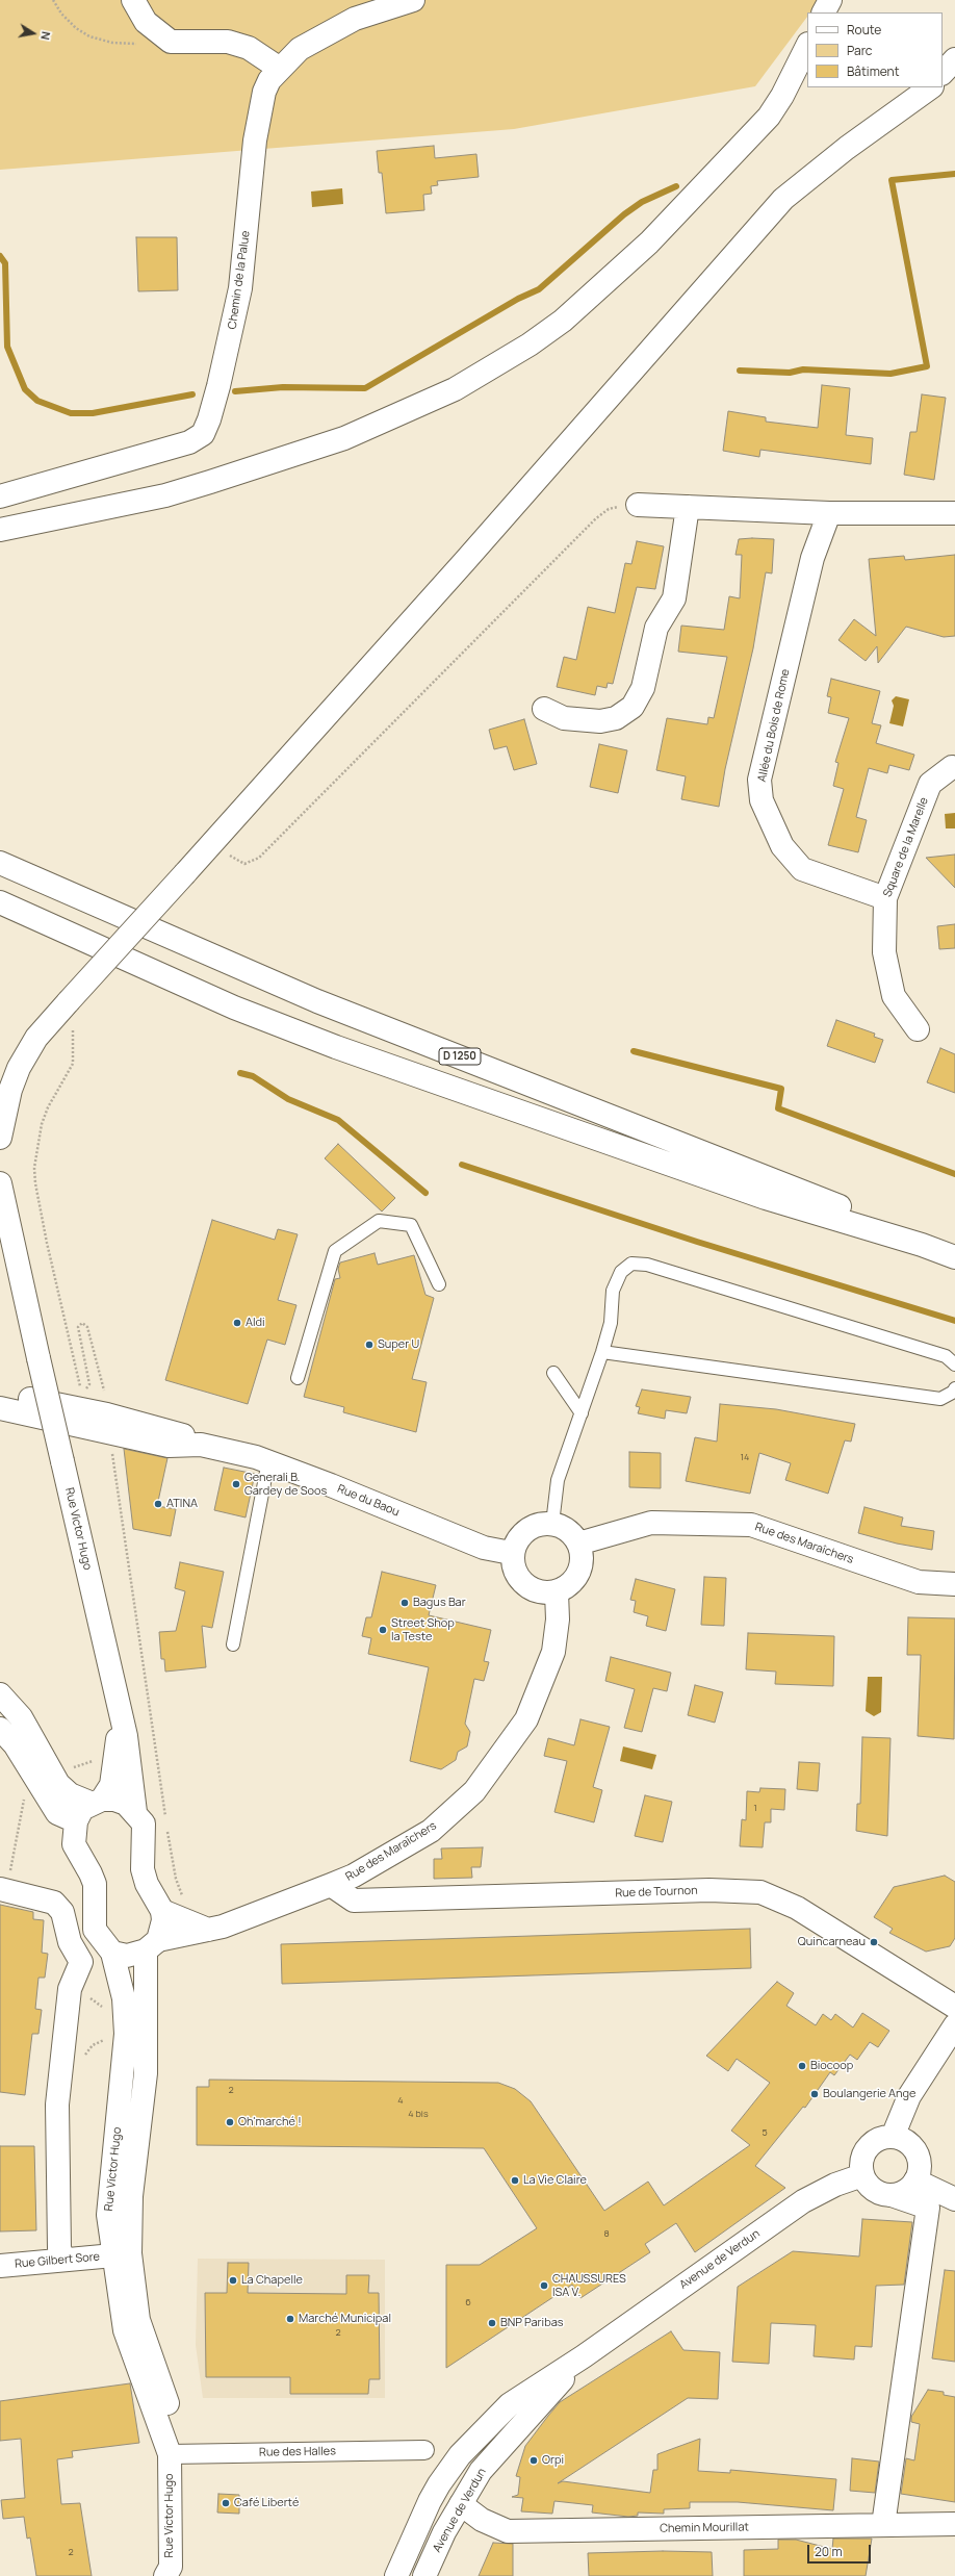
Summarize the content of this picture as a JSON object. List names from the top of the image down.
{
  "streets": {
    "street": [
      "Chemin de la Palue",
      "Allée du Bois de Rome",
      "Square de la Marelle",
      "D 1250",
      "Rue du Baou",
      "Rue Victor Hugo",
      "Rue des Maraîchers",
      "Rue de Tournon",
      "Avenue de Verdun",
      "Rue Gilbert Sore",
      "Rue des Halles",
      "Chemin Mourillat"
    ]
  },
  "crossings": [
    ["Allée du Bois de Rome", "Square de la Marelle"],
    ["Rue du Baou", "Rue des Maraîchers"],
    ["Rue Victor Hugo", "Rue des Maraîchers"],
    ["Rue Victor Hugo", "Rue Gilbert Sore"],
    ["Rue Victor Hugo", "Rue des Halles"],
    ["Rue des Maraîchers", "Rue de Tournon"],
    ["Avenue de Verdun", "Chemin Mourillat"]
  ],
  "places": [
    "Aldi",
    "Super U",
    "Generali B. Gardey de Soos",
    "ATINA",
    "Bagus Bar",
    "Street Shop la Teste",
    "Quincarneau",
    "Biocoop",
    "Boulangerie Ange",
    "Oh'marché !",
    "La Vie Claire",
    "La Chapelle",
    "CHAUSSURES ISA V.",
    "Marché Municipal",
    "BNP Paribas",
    "Orpi",
    "Café Liberté"
  ],
  "house_numbers": [
    "14",
    "1",
    "2",
    "4",
    "4 bis",
    "5",
    "8",
    "6",
    "2",
    "2"
  ],
  "legend": ["Route", "Parc", "Bâtiment"],
  "scale_bar": "20 m",
  "north": "right"
}
